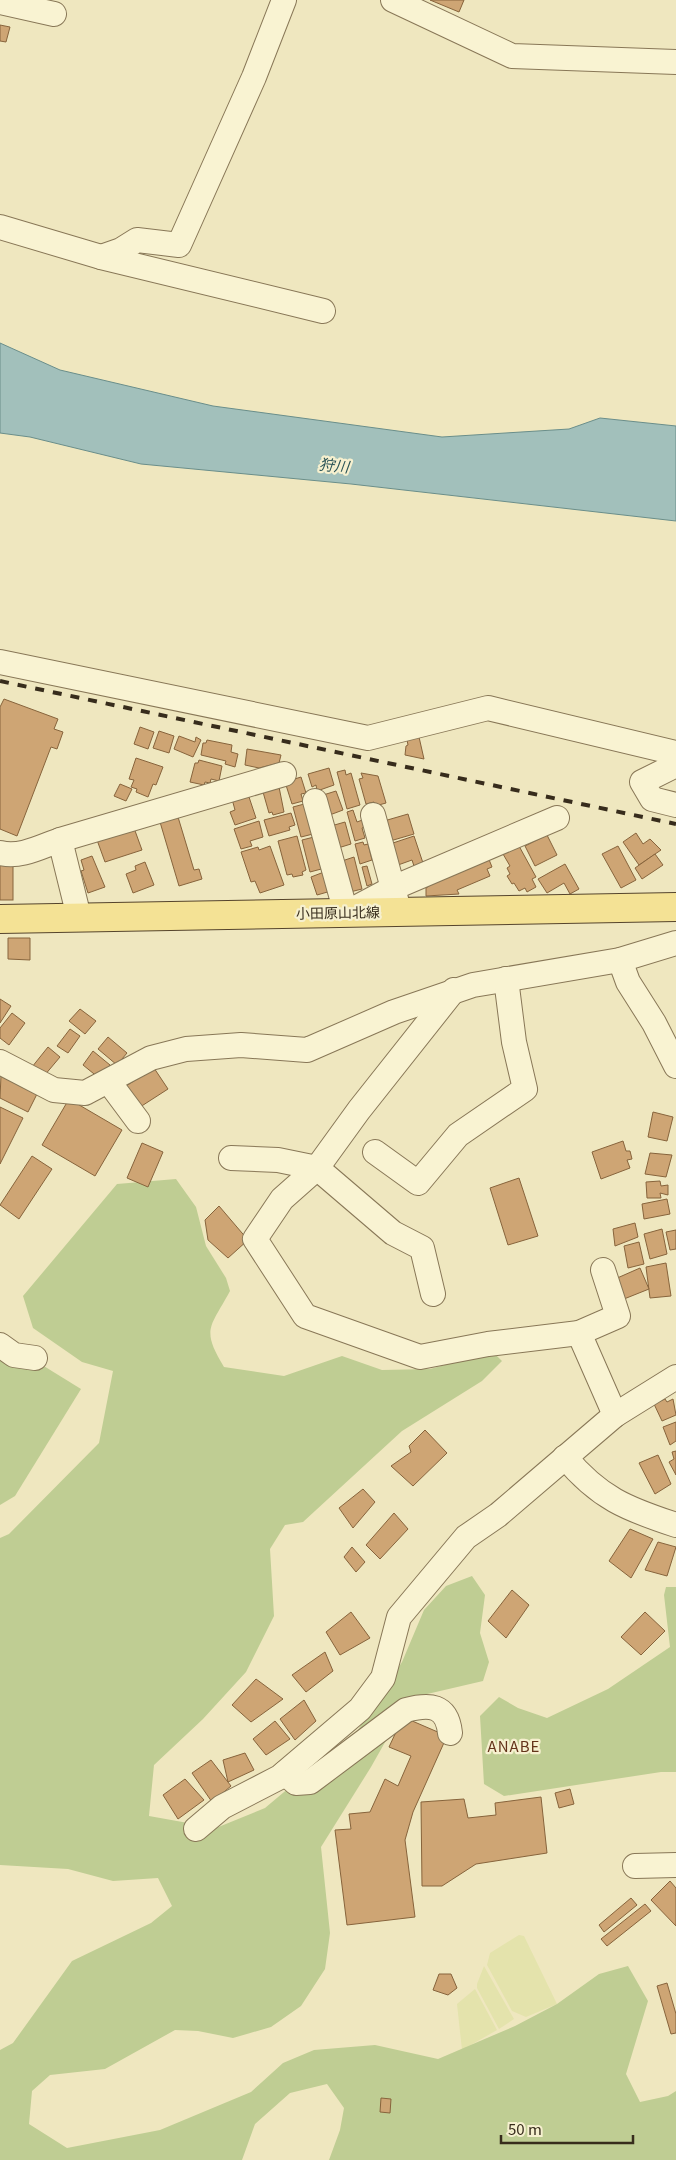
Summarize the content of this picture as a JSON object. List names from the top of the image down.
{
  "streets": {
    "main road": ["小田原山北線"]
  },
  "districts": ["ANABE"],
  "water": ["狩川"],
  "scale_bar": "50 m"
}
